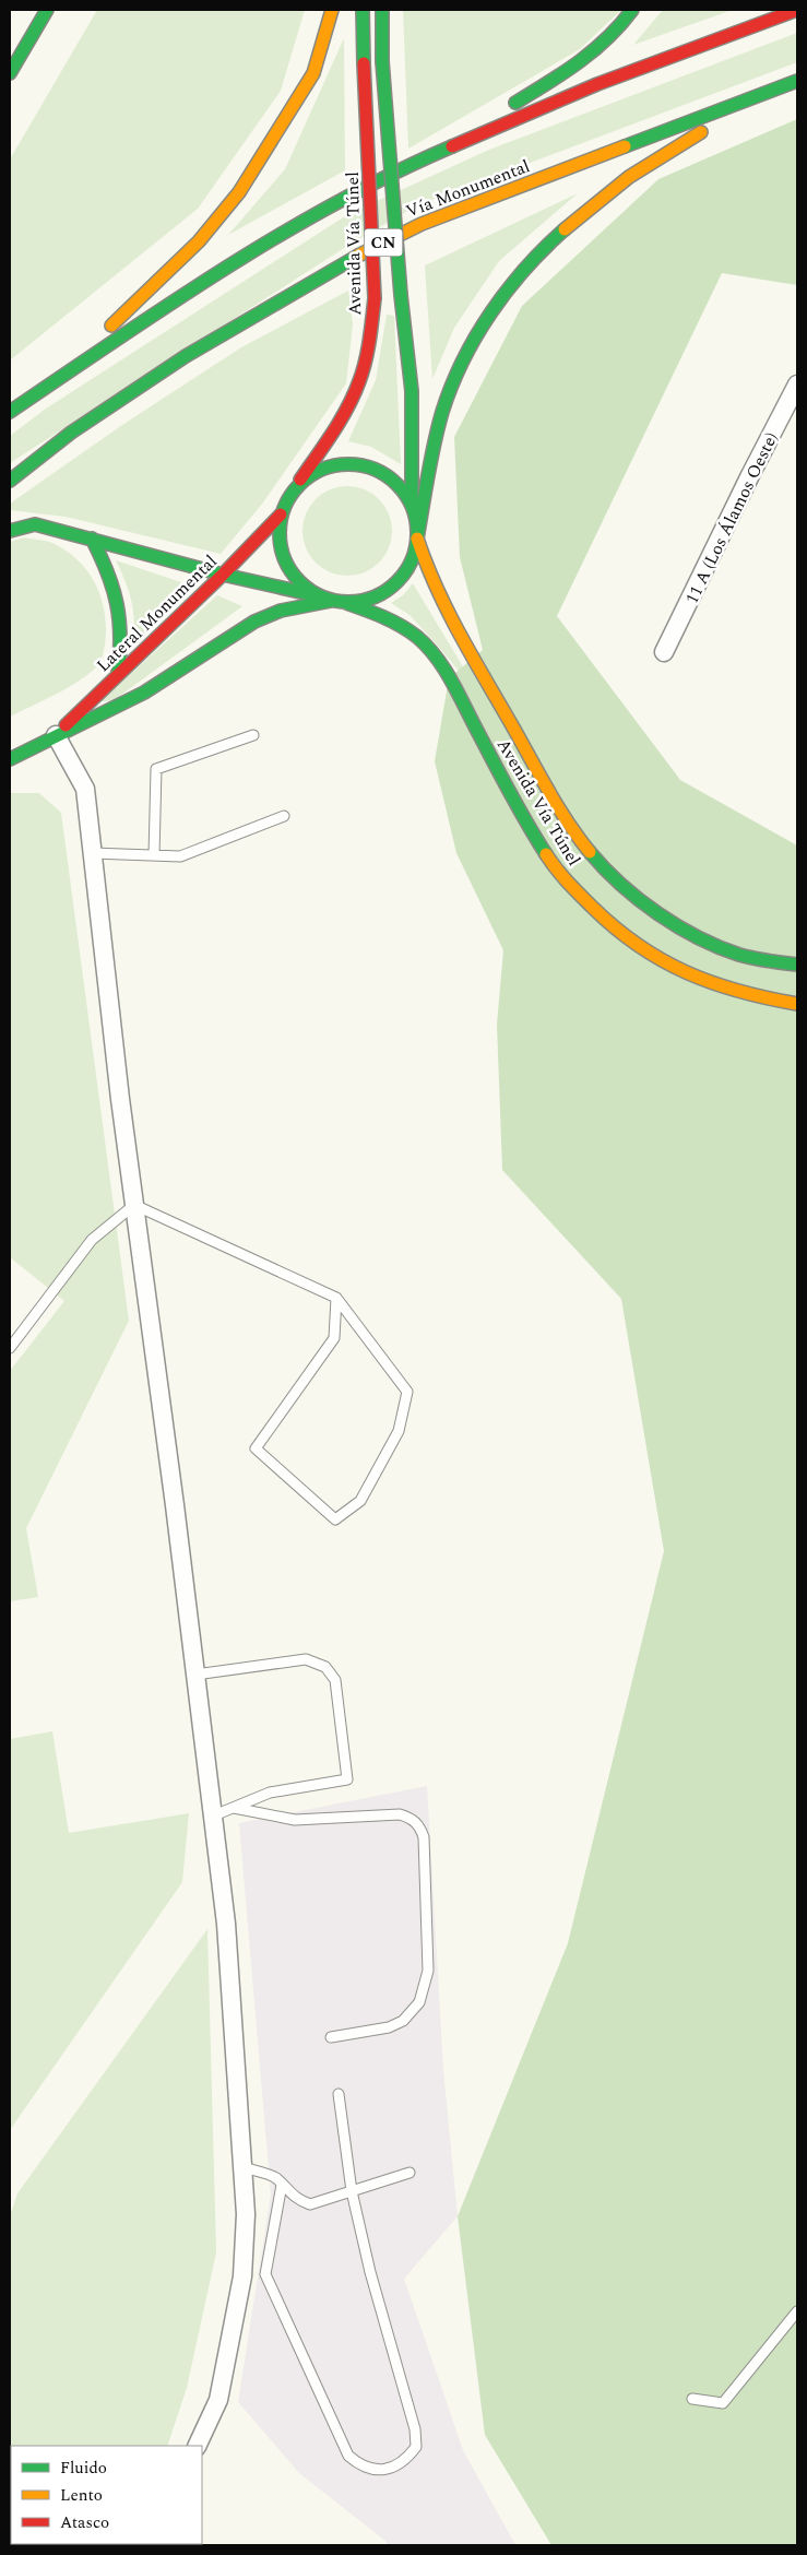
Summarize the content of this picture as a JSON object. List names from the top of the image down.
{
  "streets": {
    "main road": [
      "Vía Monumental",
      "CN",
      "Avenida Vía Túnel",
      "Lateral Monumental"
    ],
    "street": ["11 A (Los Álamos Oeste)"]
  },
  "crossings": [
    ["Avenida Vía Túnel", "Lateral Monumental"]
  ],
  "legend": ["Fluido", "Lento", "Atasco"]
}
